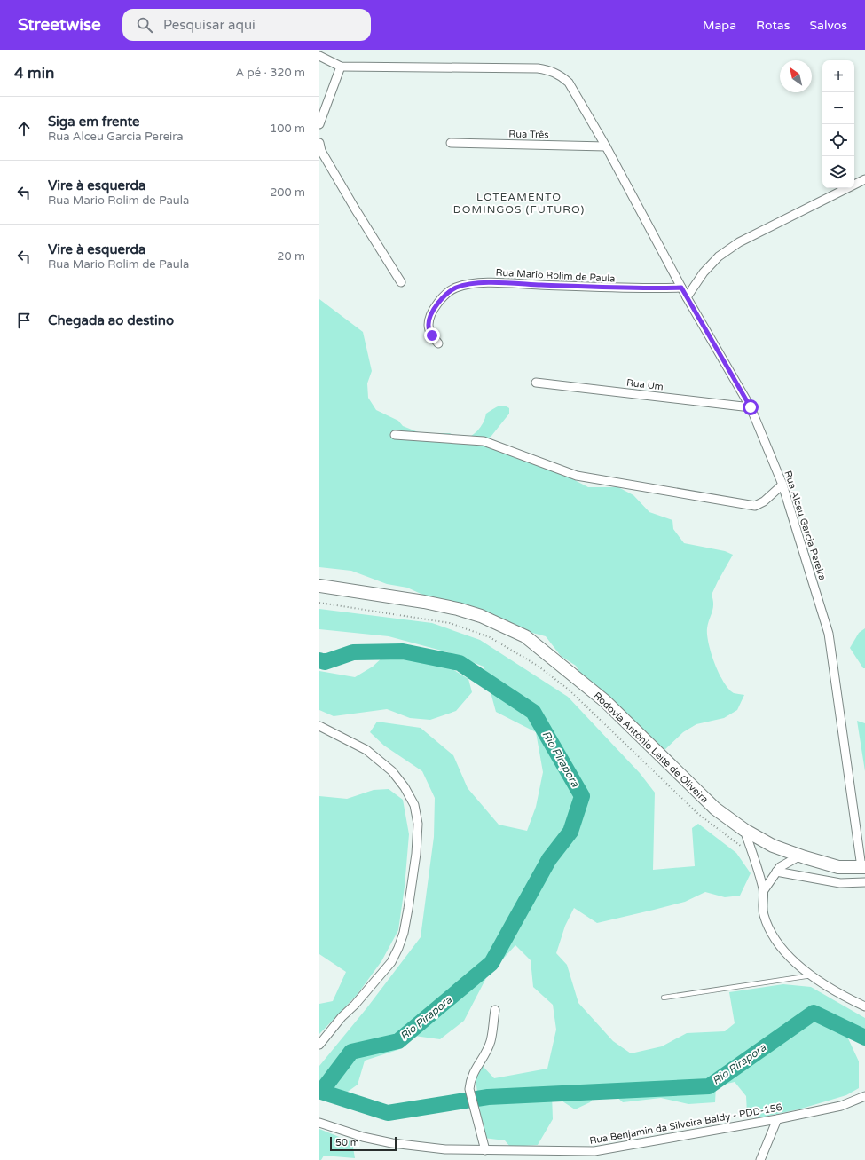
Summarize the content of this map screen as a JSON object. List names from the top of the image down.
{
  "streets": {
    "main road": ["Rodovia Antônio Leite de Oliveira"],
    "street": [
      "Rua Três",
      "Rua Mario Rolim de Paula",
      "Rua Um",
      "Rua Alceu Garcia Pereira",
      "Rua Benjamin da Silveira Baldy - PDD-156"
    ]
  },
  "crossings": [
    ["Rua Três", "Rua Alceu Garcia Pereira"],
    ["Rua Mario Rolim de Paula", "Rua Alceu Garcia Pereira"],
    ["Rua Um", "Rua Alceu Garcia Pereira"],
    ["Rua Alceu Garcia Pereira", "Rodovia Antônio Leite de Oliveira"]
  ],
  "districts": ["LOTEAMENTO DOMINGOS (FUTURO)"],
  "water": ["Rio Pirapora"],
  "scale_bar": "50 m",
  "north": "top left",
  "page": {
    "header": "Streetwise",
    "search": "Pesquisar aqui",
    "nav": ["Mapa", "Rotas", "Salvos"],
    "heading": ["4 min", "A pé · 320 m"],
    "map_buttons": ["+", "−"],
    "list": [
      ["Siga em frente", "Rua Alceu Garcia Pereira", "100 m"],
      ["Vire à esquerda", "Rua Mario Rolim de Paula", "200 m"],
      ["Vire à esquerda", "Rua Mario Rolim de Paula", "20 m"],
      "Chegada ao destino"
    ],
    "scale": "50 m"
  }
}
